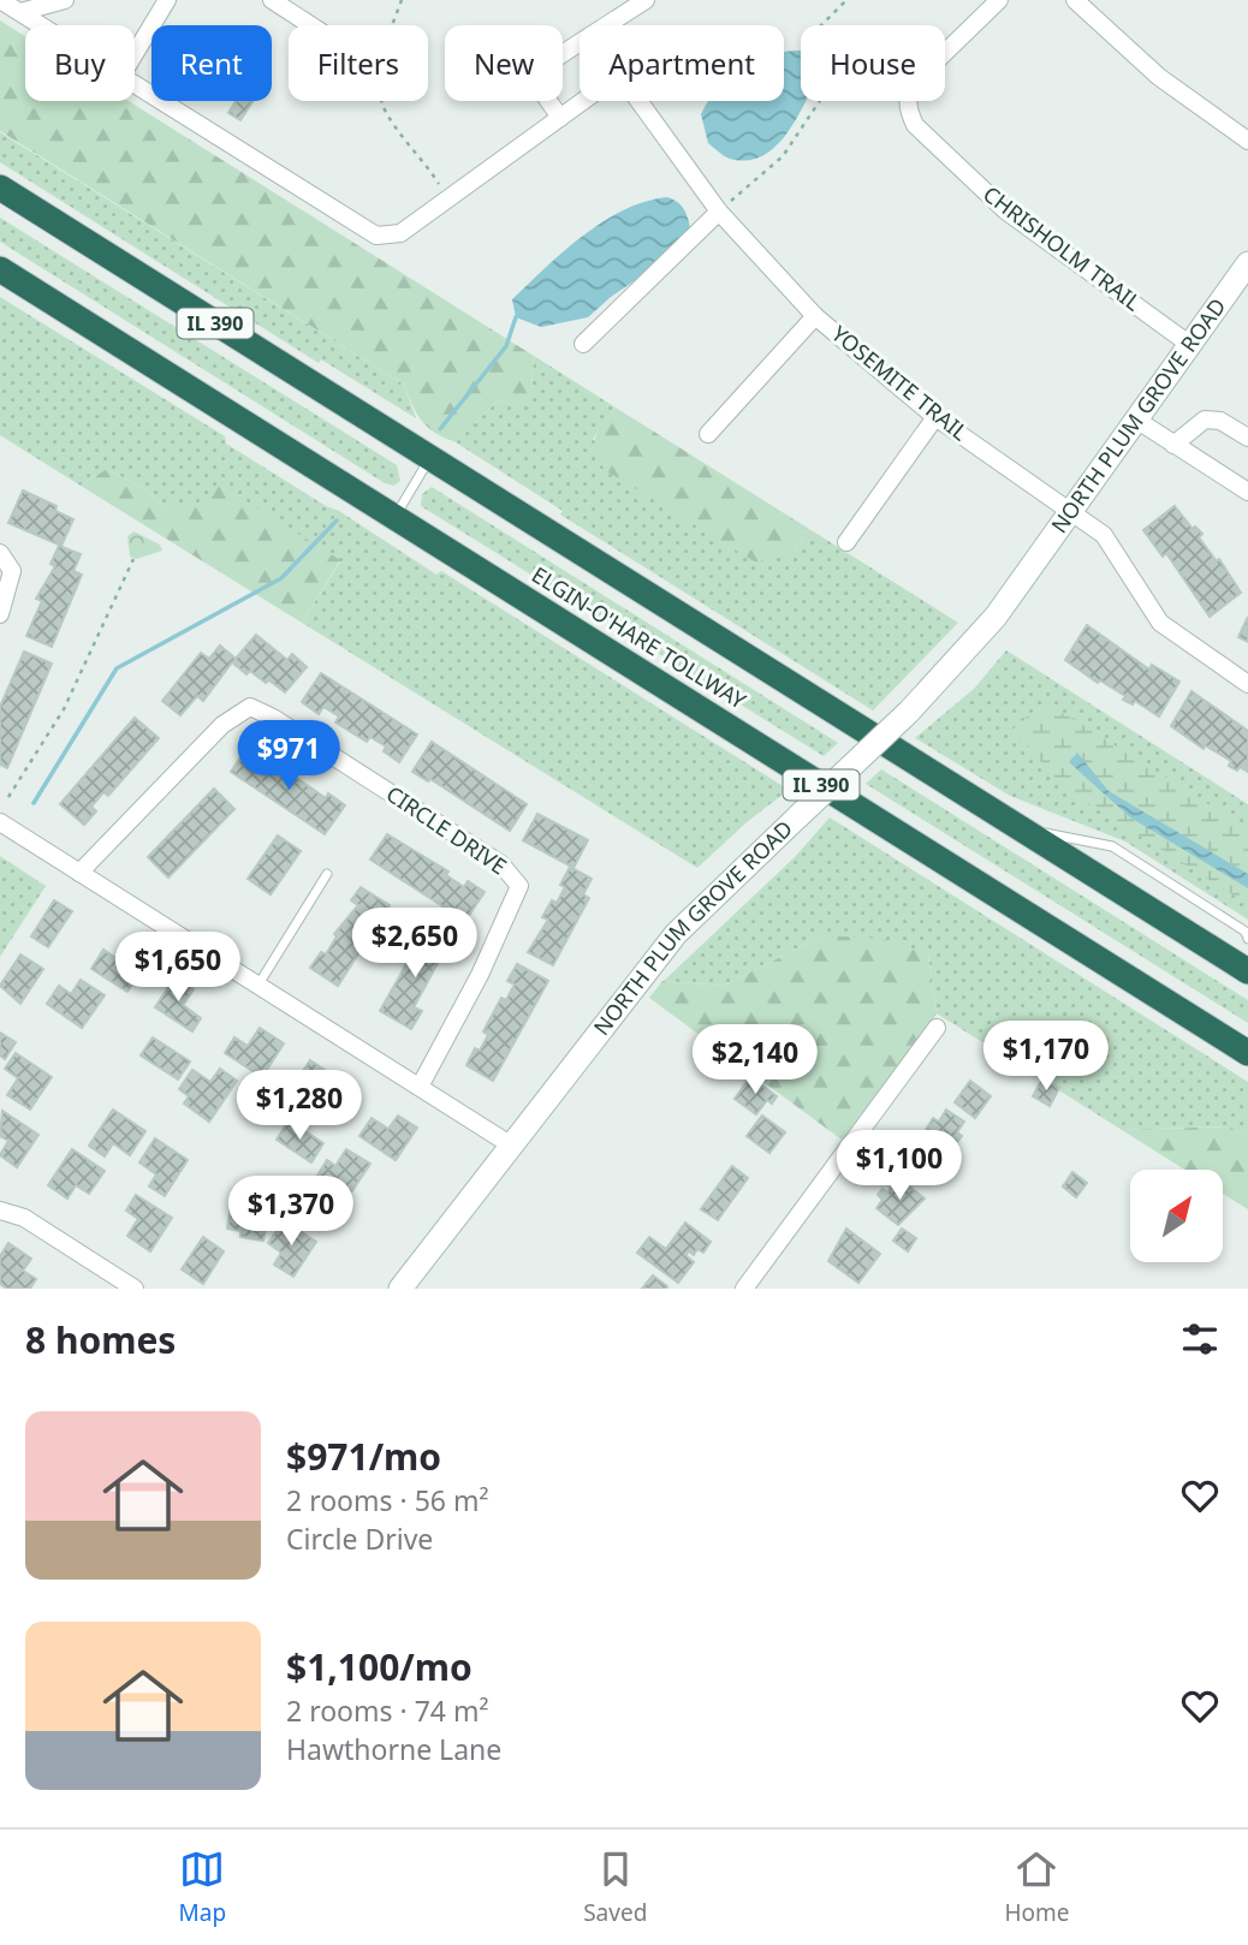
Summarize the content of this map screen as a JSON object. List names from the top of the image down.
{
  "streets": {
    "highway": ["IL 390", "ELGIN-O'HARE TOLLWAY"],
    "street": [
      "CHRISHOLM TRAIL",
      "YOSEMITE TRAIL",
      "NORTH PLUM GROVE ROAD",
      "CIRCLE DRIVE"
    ]
  },
  "crossings": [
    ["CHRISHOLM TRAIL", "NORTH PLUM GROVE ROAD"],
    ["YOSEMITE TRAIL", "NORTH PLUM GROVE ROAD"]
  ],
  "north": "top right",
  "page": {
    "chip": [
      "Buy",
      "Rent",
      "Filters",
      "New",
      "Apartment",
      "House"
    ],
    "price": [
      "$971",
      "$2,650",
      "$1,650",
      "$1,170",
      "$2,140",
      "$1,280",
      "$1,100",
      "$1,370"
    ],
    "heading": "8 homes",
    "list": [
      {
        "name": "$971/mo",
        "note": "2 rooms · 56 m² · Circle Drive"
      },
      {
        "name": "$1,100/mo",
        "note": "2 rooms · 74 m² · Hawthorne Lane"
      }
    ],
    "tabs": ["Map", "Saved", "Home"]
  }
}
